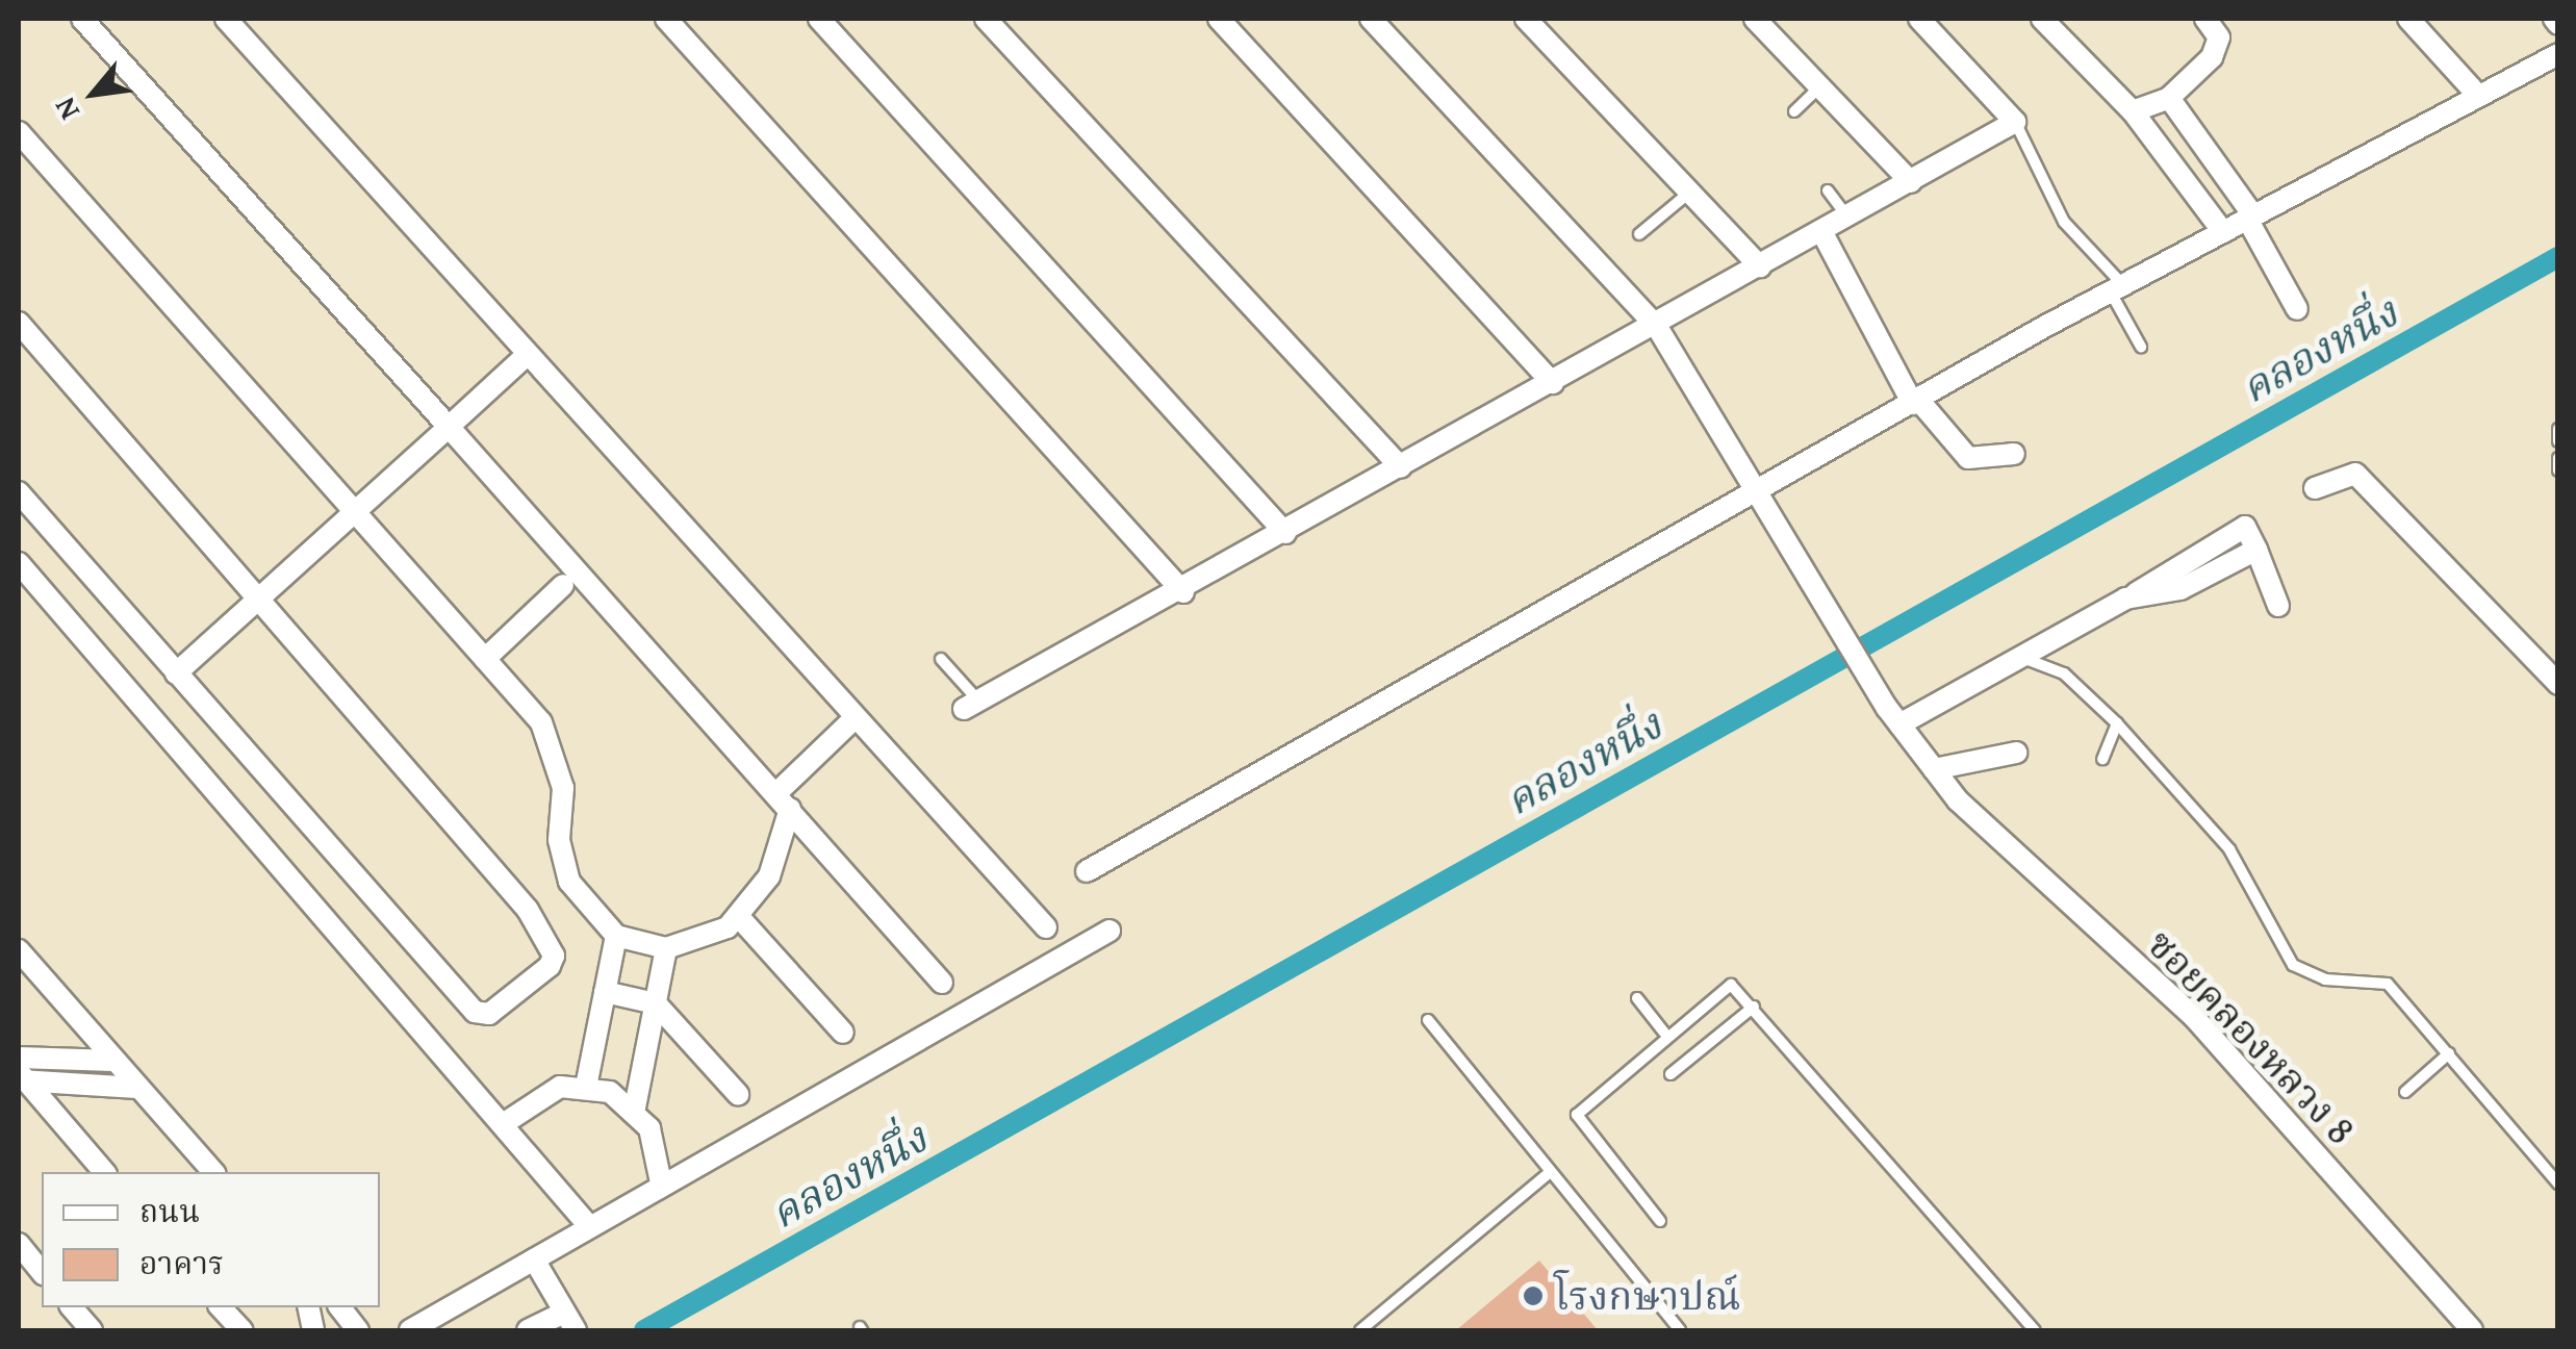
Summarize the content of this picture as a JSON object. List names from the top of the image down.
{
  "streets": {
    "street": ["ซอยคลองหลวง 8"]
  },
  "water": ["คลองหนึ่ง"],
  "places": ["โรงกษาปณ์"],
  "legend": ["ถนน", "อาคาร"],
  "north": "bottom left"
}
